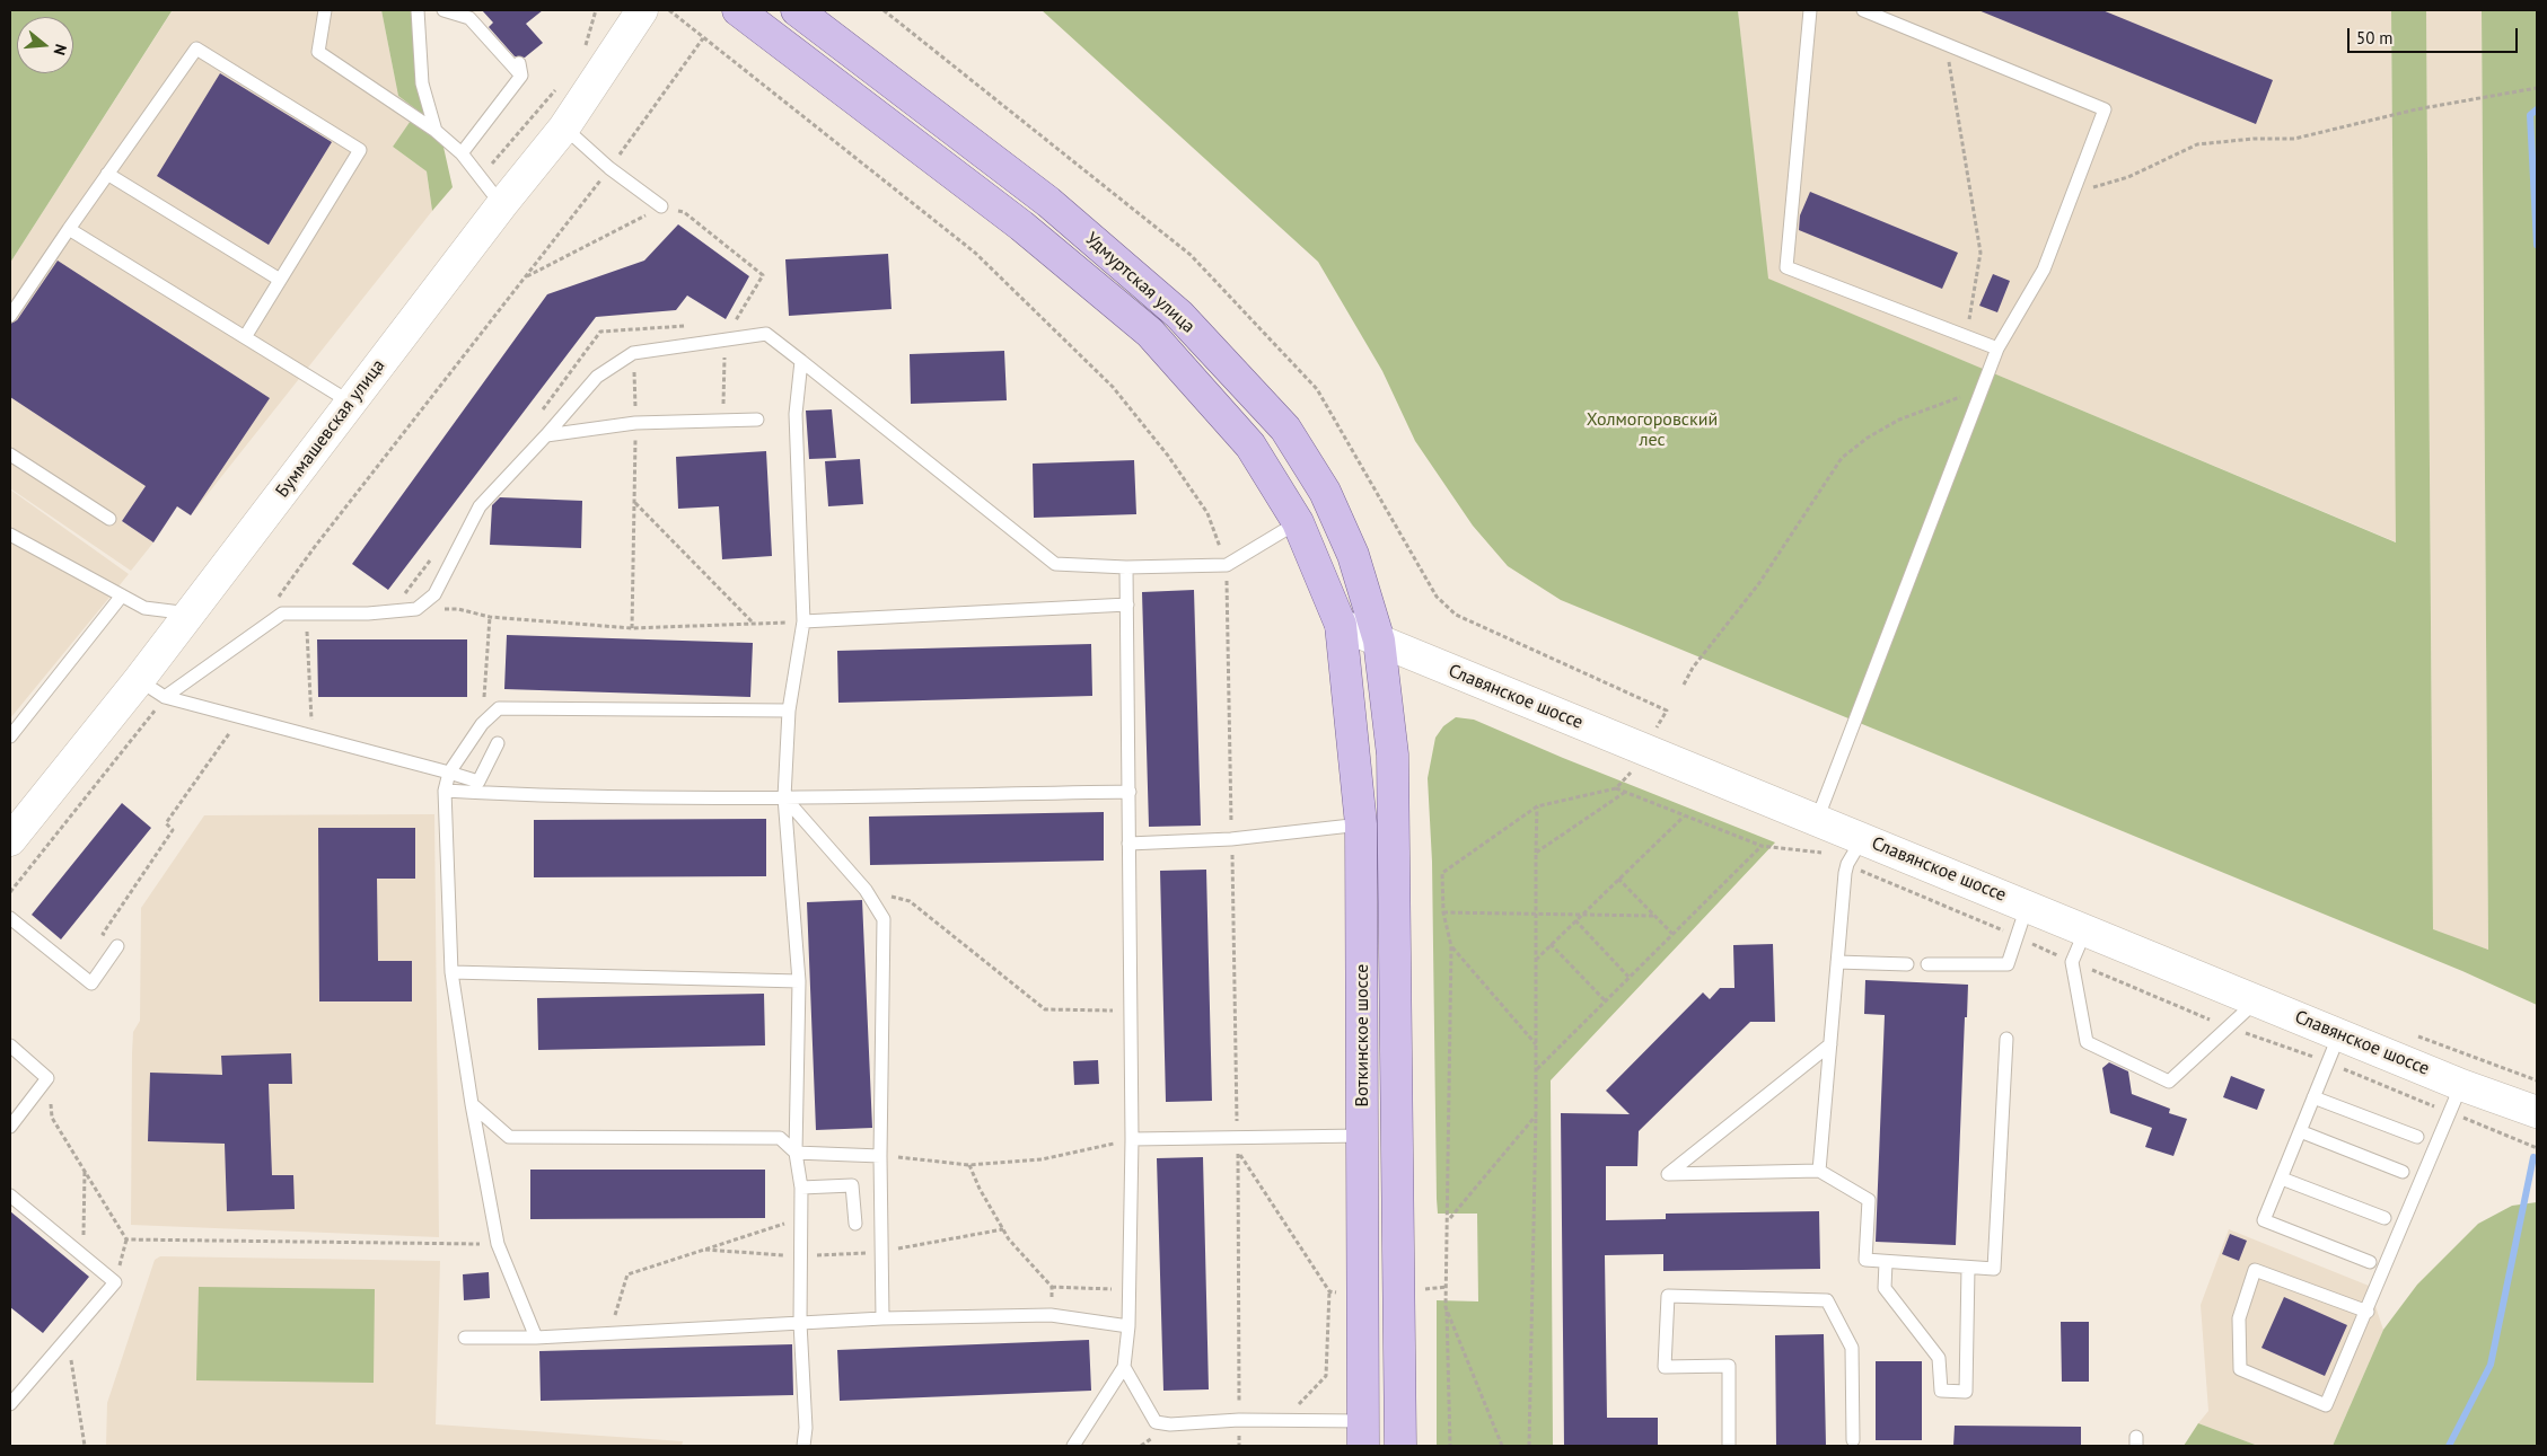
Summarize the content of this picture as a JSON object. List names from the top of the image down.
{
  "streets": {
    "main road": [
      "Удмуртская улица",
      "Буммашевская улица",
      "Славянское шоссе",
      "Воткинское шоссе"
    ]
  },
  "crossings": [
    ["Удмуртская улица", "Славянское шоссе"],
    ["Удмуртская улица", "Воткинское шоссе"],
    ["Славянское шоссе", "Воткинское шоссе"]
  ],
  "parks": ["Холмогоровский лес"],
  "scale_bar": "50 m",
  "north": "right"
}
